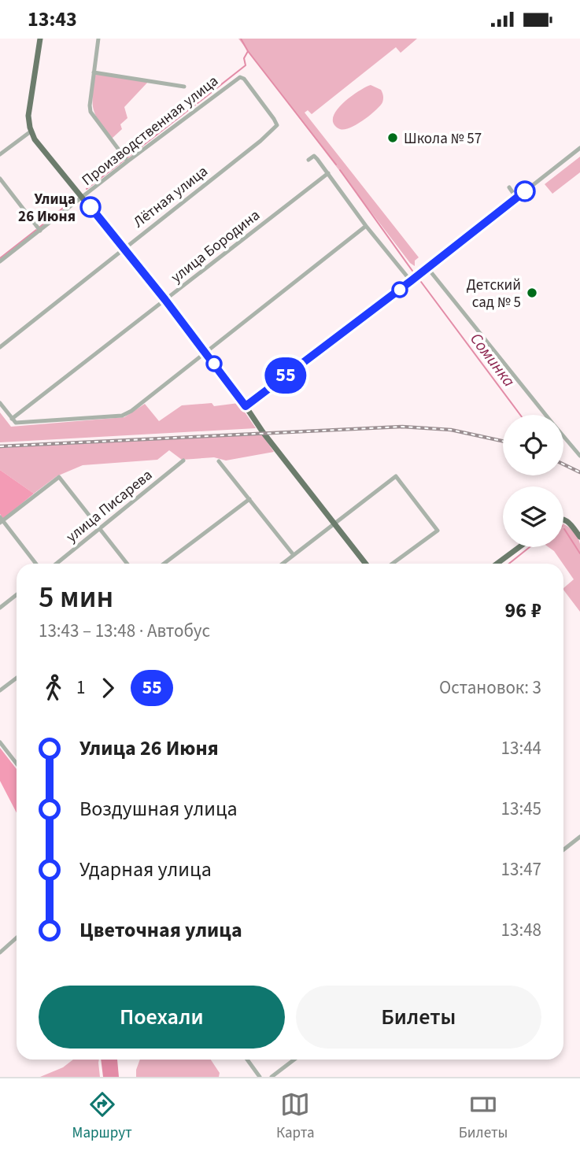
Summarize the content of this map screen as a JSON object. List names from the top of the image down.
{
  "streets": {
    "street": [
      "Производственная улица",
      "Лётная улица",
      "улица Бородина",
      "улица Писарева"
    ]
  },
  "crossings": [
    ["Производственная улица", "Лётная улица"]
  ],
  "water": ["Соминка"],
  "places": ["Школа № 57", "Улица 26 Июня", "Детский сад № 5"],
  "lines": ["bus line 55"],
  "page": {
    "status": "13:43",
    "on_map": "55",
    "heading": ["5 мин", "13:43 – 13:48 · Автобус", "96 ₽"],
    "legs": ["1", "55", "Остановок: 3"],
    "list": [
      {
        "name": "Улица 26 Июня",
        "value": "13:44"
      },
      {
        "name": "Воздушная улица",
        "value": "13:45"
      },
      {
        "name": "Ударная улица",
        "value": "13:47"
      },
      {
        "name": "Цветочная улица",
        "value": "13:48"
      }
    ],
    "buttons": ["Поехали", "Билеты"],
    "tabs": ["Маршрут", "Карта", "Билеты"]
  }
}
